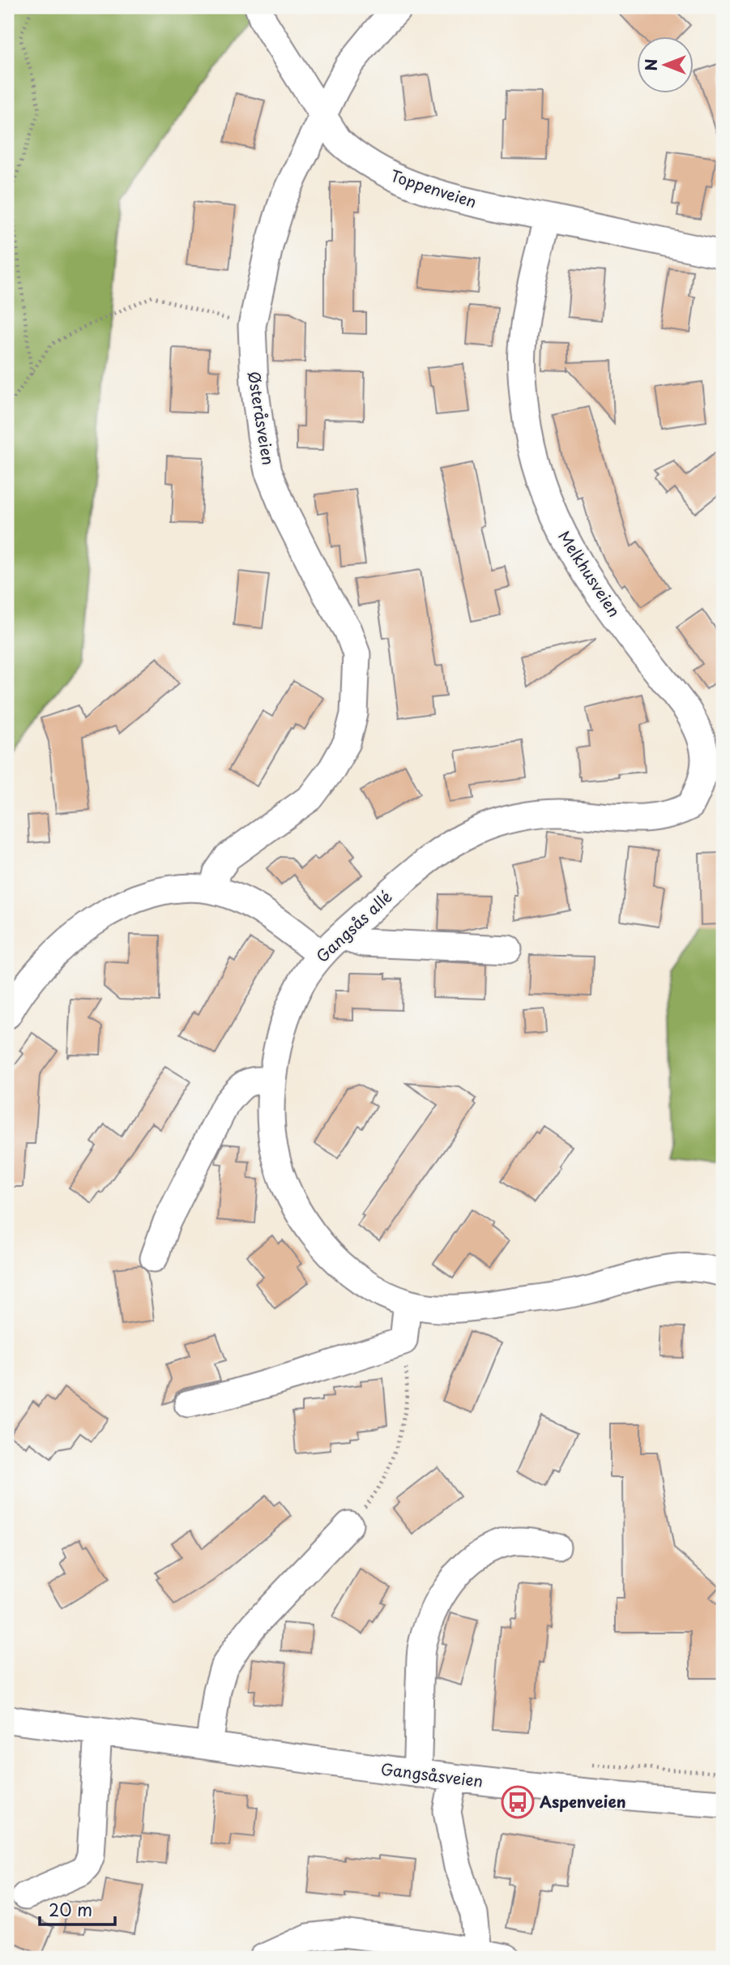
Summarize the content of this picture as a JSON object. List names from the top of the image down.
{
  "streets": {
    "street": [
      "Toppenveien",
      "Østeråsveien",
      "Melkhusveien",
      "Gangsås allé",
      "Gangsåsveien"
    ]
  },
  "crossings": [
    ["Toppenveien", "Østeråsveien"],
    ["Toppenveien", "Melkhusveien"],
    ["Melkhusveien", "Gangsås allé"]
  ],
  "places": {
    "bus stop": ["Aspenveien"]
  },
  "scale_bar": "20 m",
  "north": "left"
}
